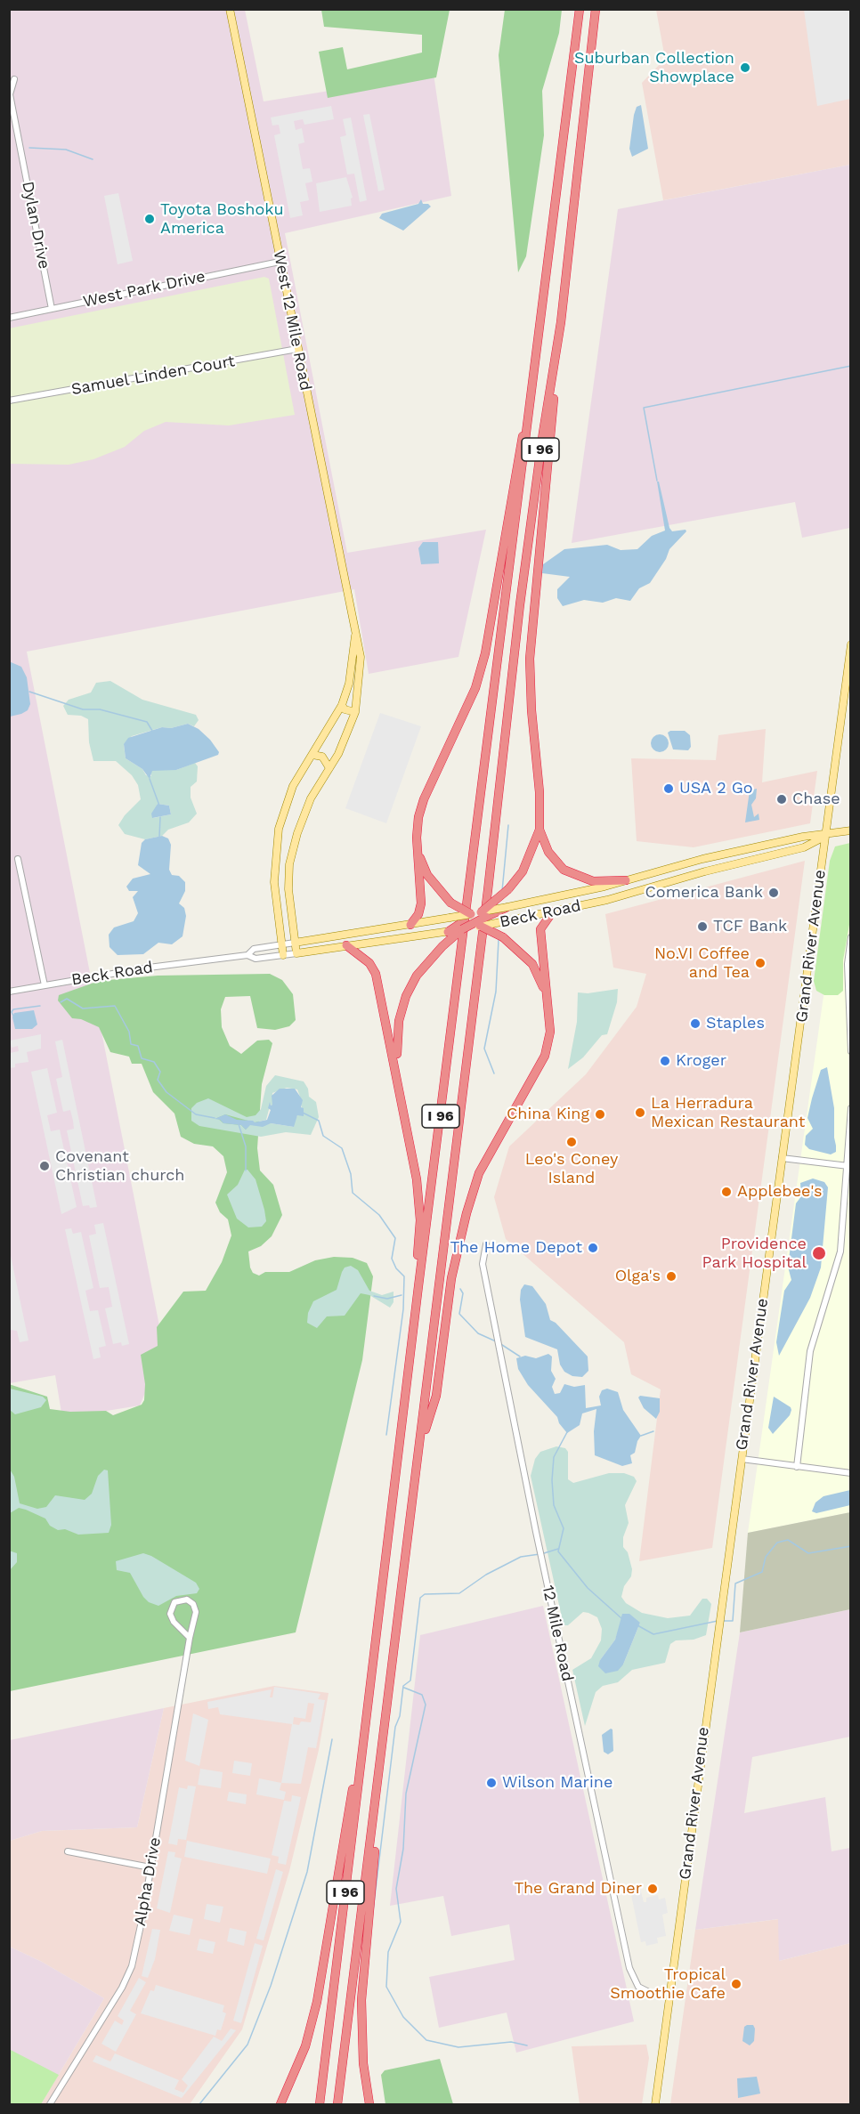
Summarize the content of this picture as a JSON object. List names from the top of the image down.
{
  "streets": {
    "highway": ["I 96"],
    "main road": ["West 12 Mile Road", "Beck Road", "Grand River Avenue"],
    "street": [
      "Dylan Drive",
      "West Park Drive",
      "Samuel Linden Court",
      "12 Mile Road",
      "Alpha Drive"
    ]
  },
  "crossings": [
    ["Dylan Drive", "West Park Drive"],
    ["West Park Drive", "West 12 Mile Road"],
    ["West 12 Mile Road", "Samuel Linden Court"],
    ["West 12 Mile Road", "Beck Road"],
    ["Beck Road", "Grand River Avenue"],
    ["Grand River Avenue", "12 Mile Road"]
  ],
  "places": [
    "Suburban Collection Showplace",
    "Toyota Boshoku America",
    "USA 2 Go",
    "Chase",
    "Comerica Bank",
    "TCF Bank",
    "No.VI Coffee and Tea",
    "Staples",
    "Kroger",
    "La Herradura Mexican Restaurant",
    "China King",
    "Leo's Coney Island",
    "Covenant Christian church",
    "Applebee's",
    "The Home Depot",
    "Providence Park Hospital",
    "Olga's",
    "Wilson Marine",
    "The Grand Diner",
    "Tropical Smoothie Cafe"
  ]
}
